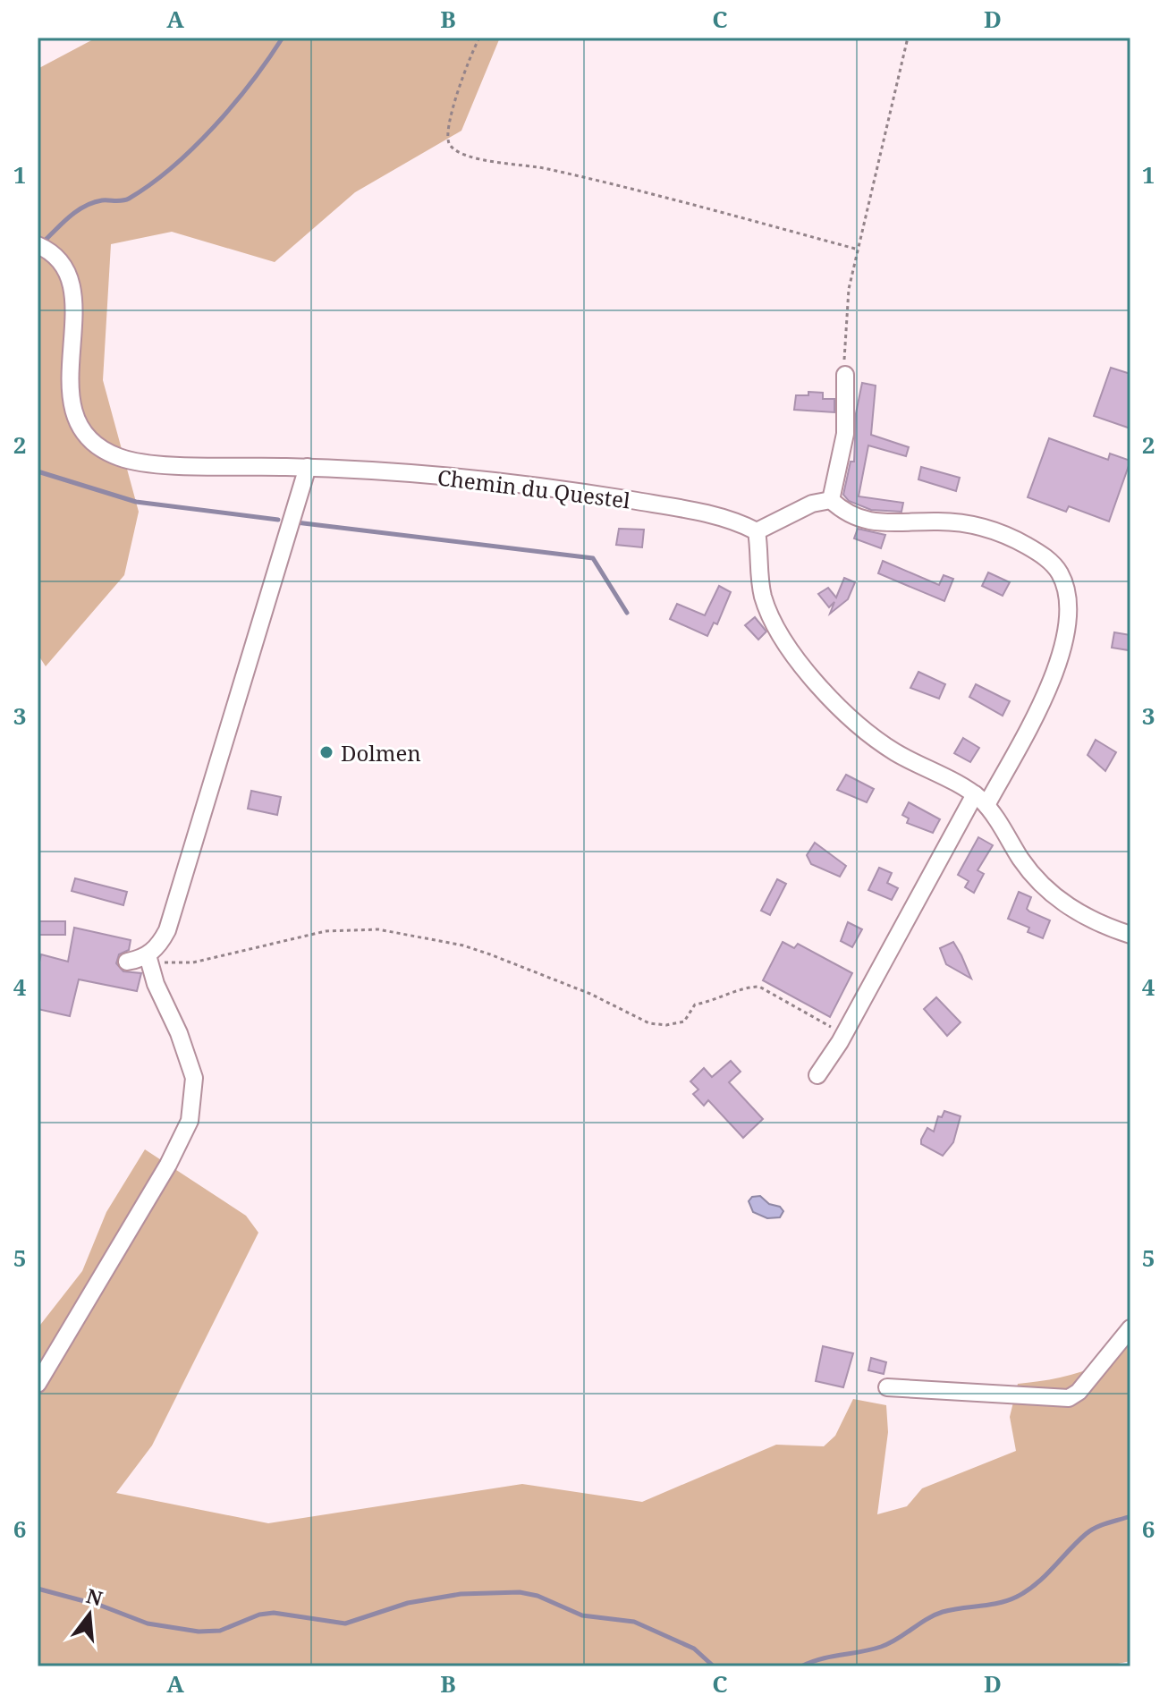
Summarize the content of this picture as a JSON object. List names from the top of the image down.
{
  "streets": {
    "street": ["Chemin du Questel"]
  },
  "places": ["Dolmen"],
  "north": "top",
  "grid": {
    "columns": [
      "A",
      "B",
      "C",
      "D"
    ],
    "rows": [
      "1",
      "2",
      "3",
      "4",
      "5",
      "6"
    ]
  }
}
